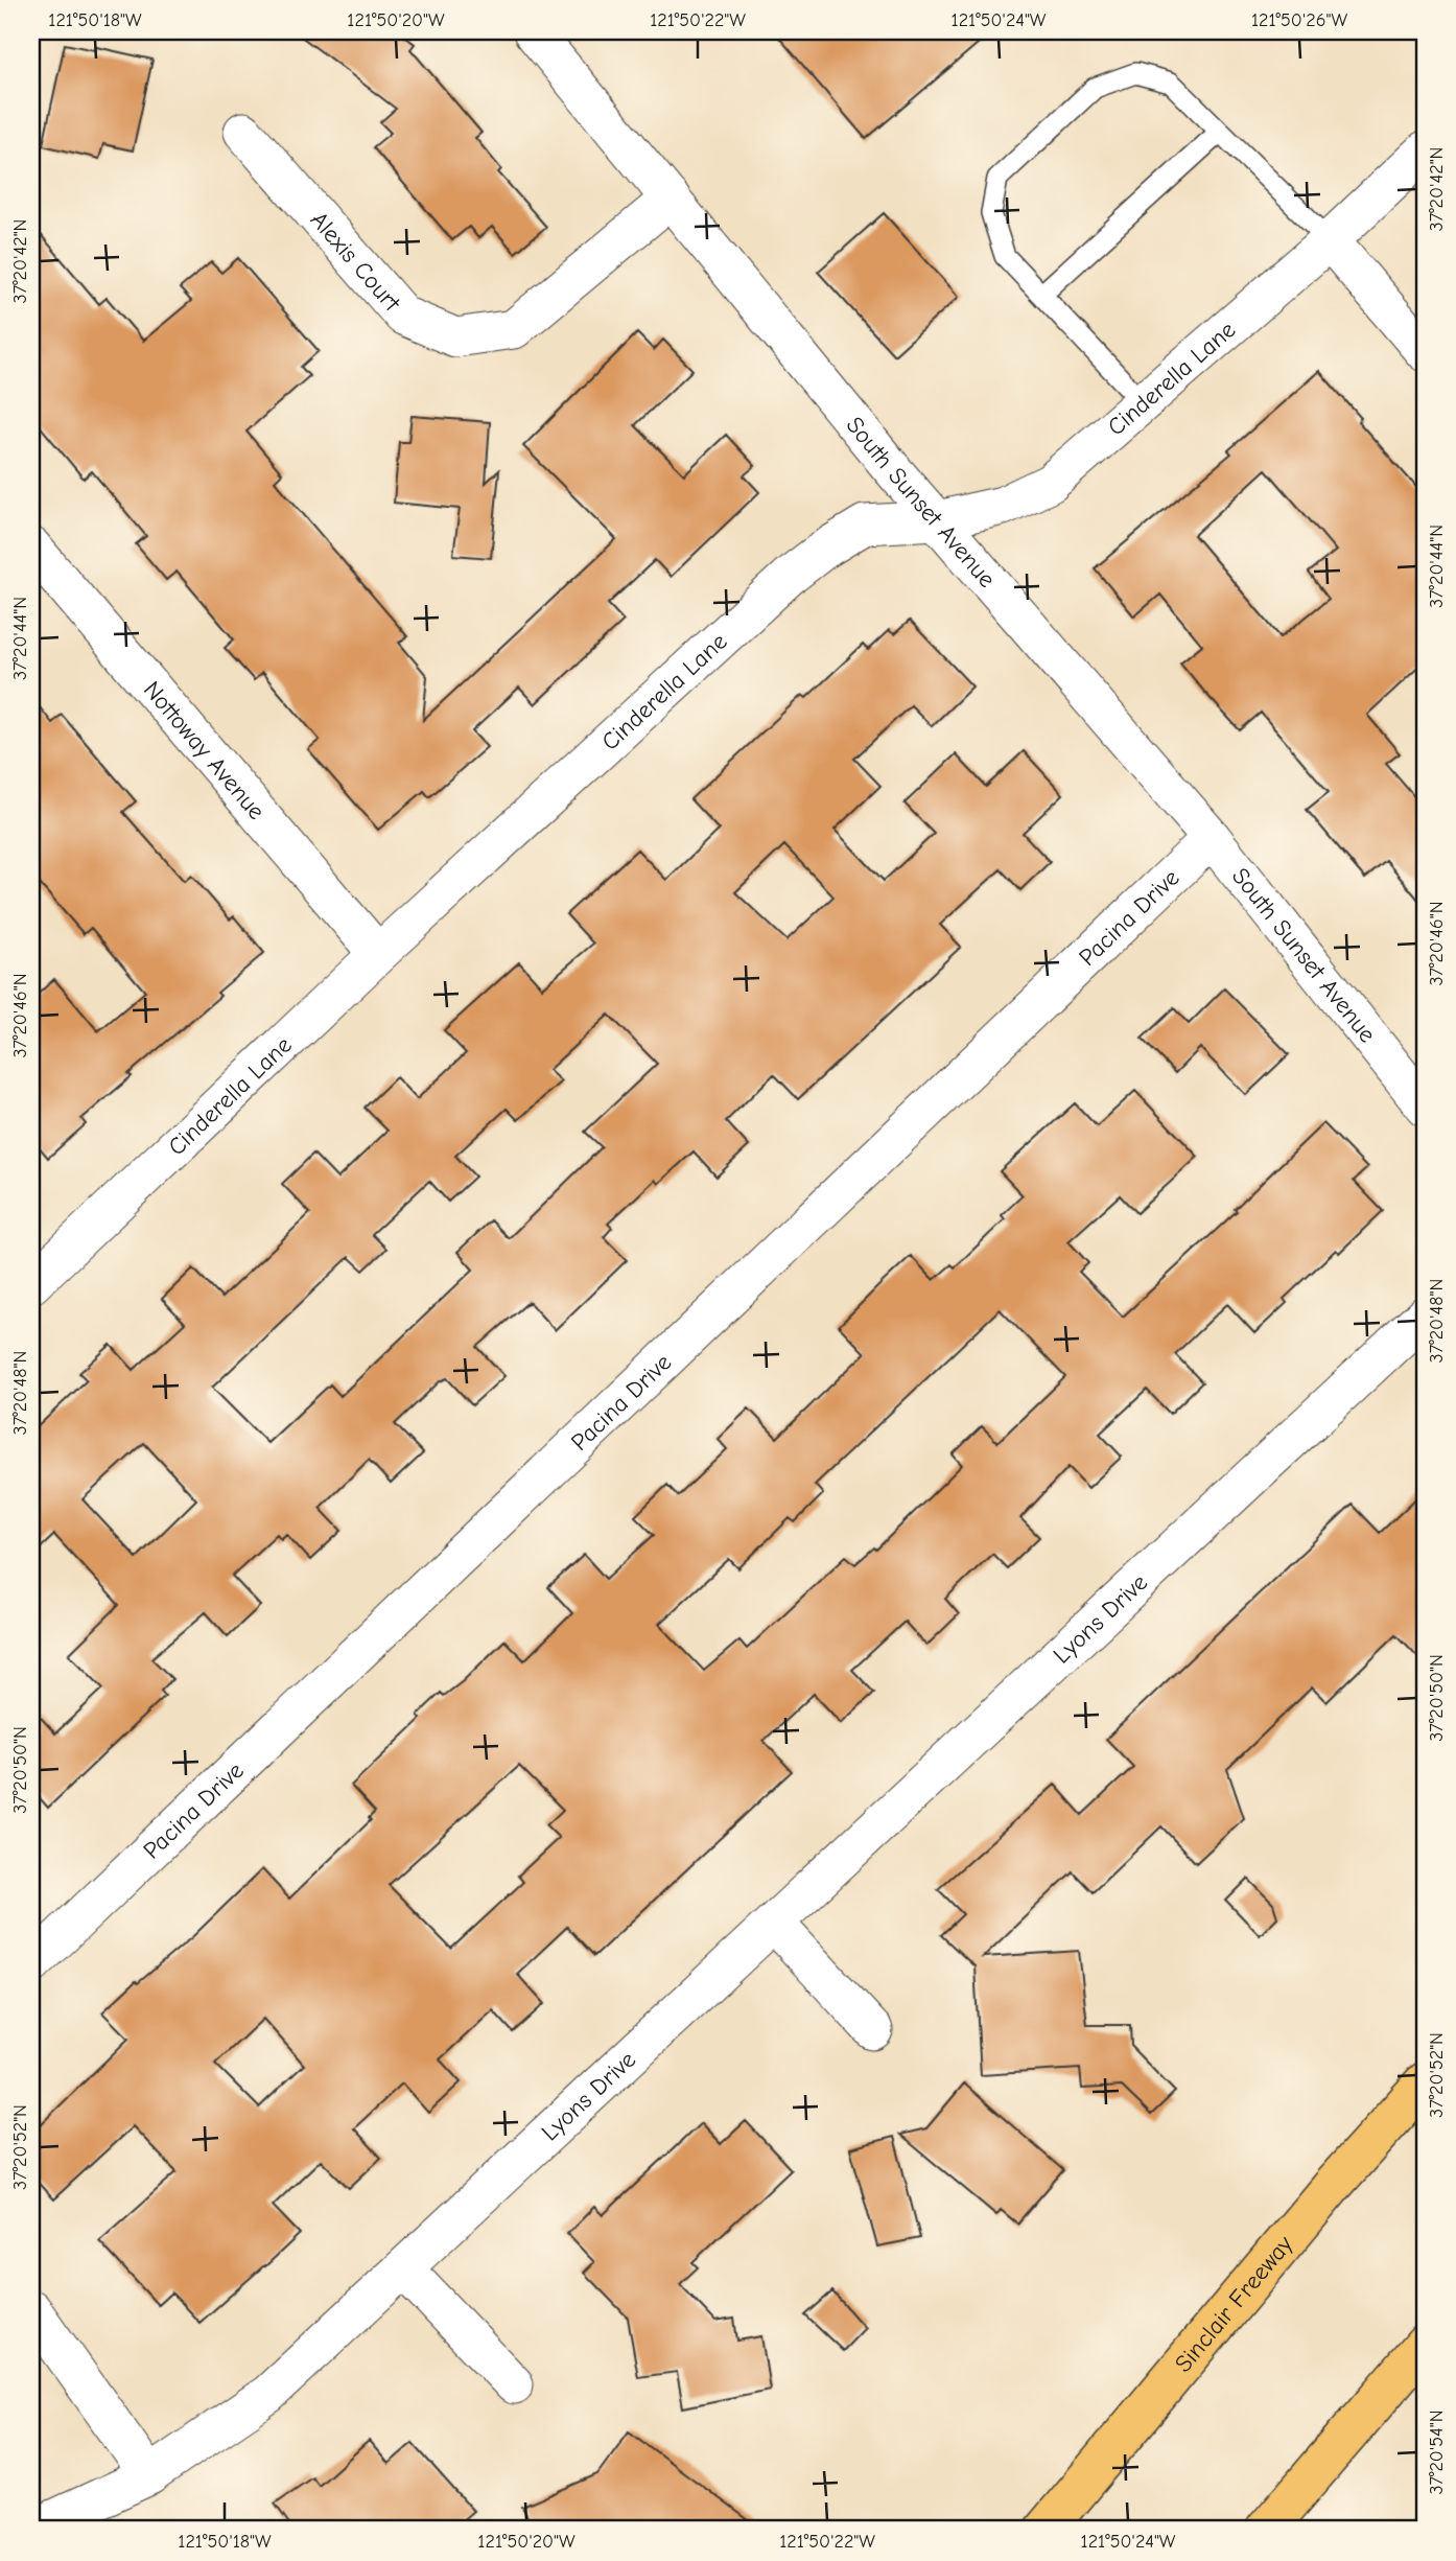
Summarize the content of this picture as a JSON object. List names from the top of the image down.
{
  "streets": {
    "highway": ["Sinclair Freeway"],
    "street": [
      "Alexis Court",
      "Cinderella Lane",
      "South Sunset Avenue",
      "Nottoway Avenue",
      "Pacina Drive",
      "Lyons Drive"
    ]
  },
  "crossings": [
    ["Alexis Court", "South Sunset Avenue"],
    ["Cinderella Lane", "South Sunset Avenue"],
    ["Cinderella Lane", "Nottoway Avenue"],
    ["South Sunset Avenue", "Pacina Drive"]
  ],
  "coordinates": [
    "121°50'18\"W",
    "121°50'20\"W",
    "121°50'22\"W",
    "121°50'24\"W",
    "121°50'26\"W",
    "37°20'42\"N",
    "37°20'44\"N",
    "37°20'46\"N",
    "37°20'48\"N",
    "37°20'50\"N",
    "37°20'52\"N",
    "37°20'54\"N"
  ]
}
